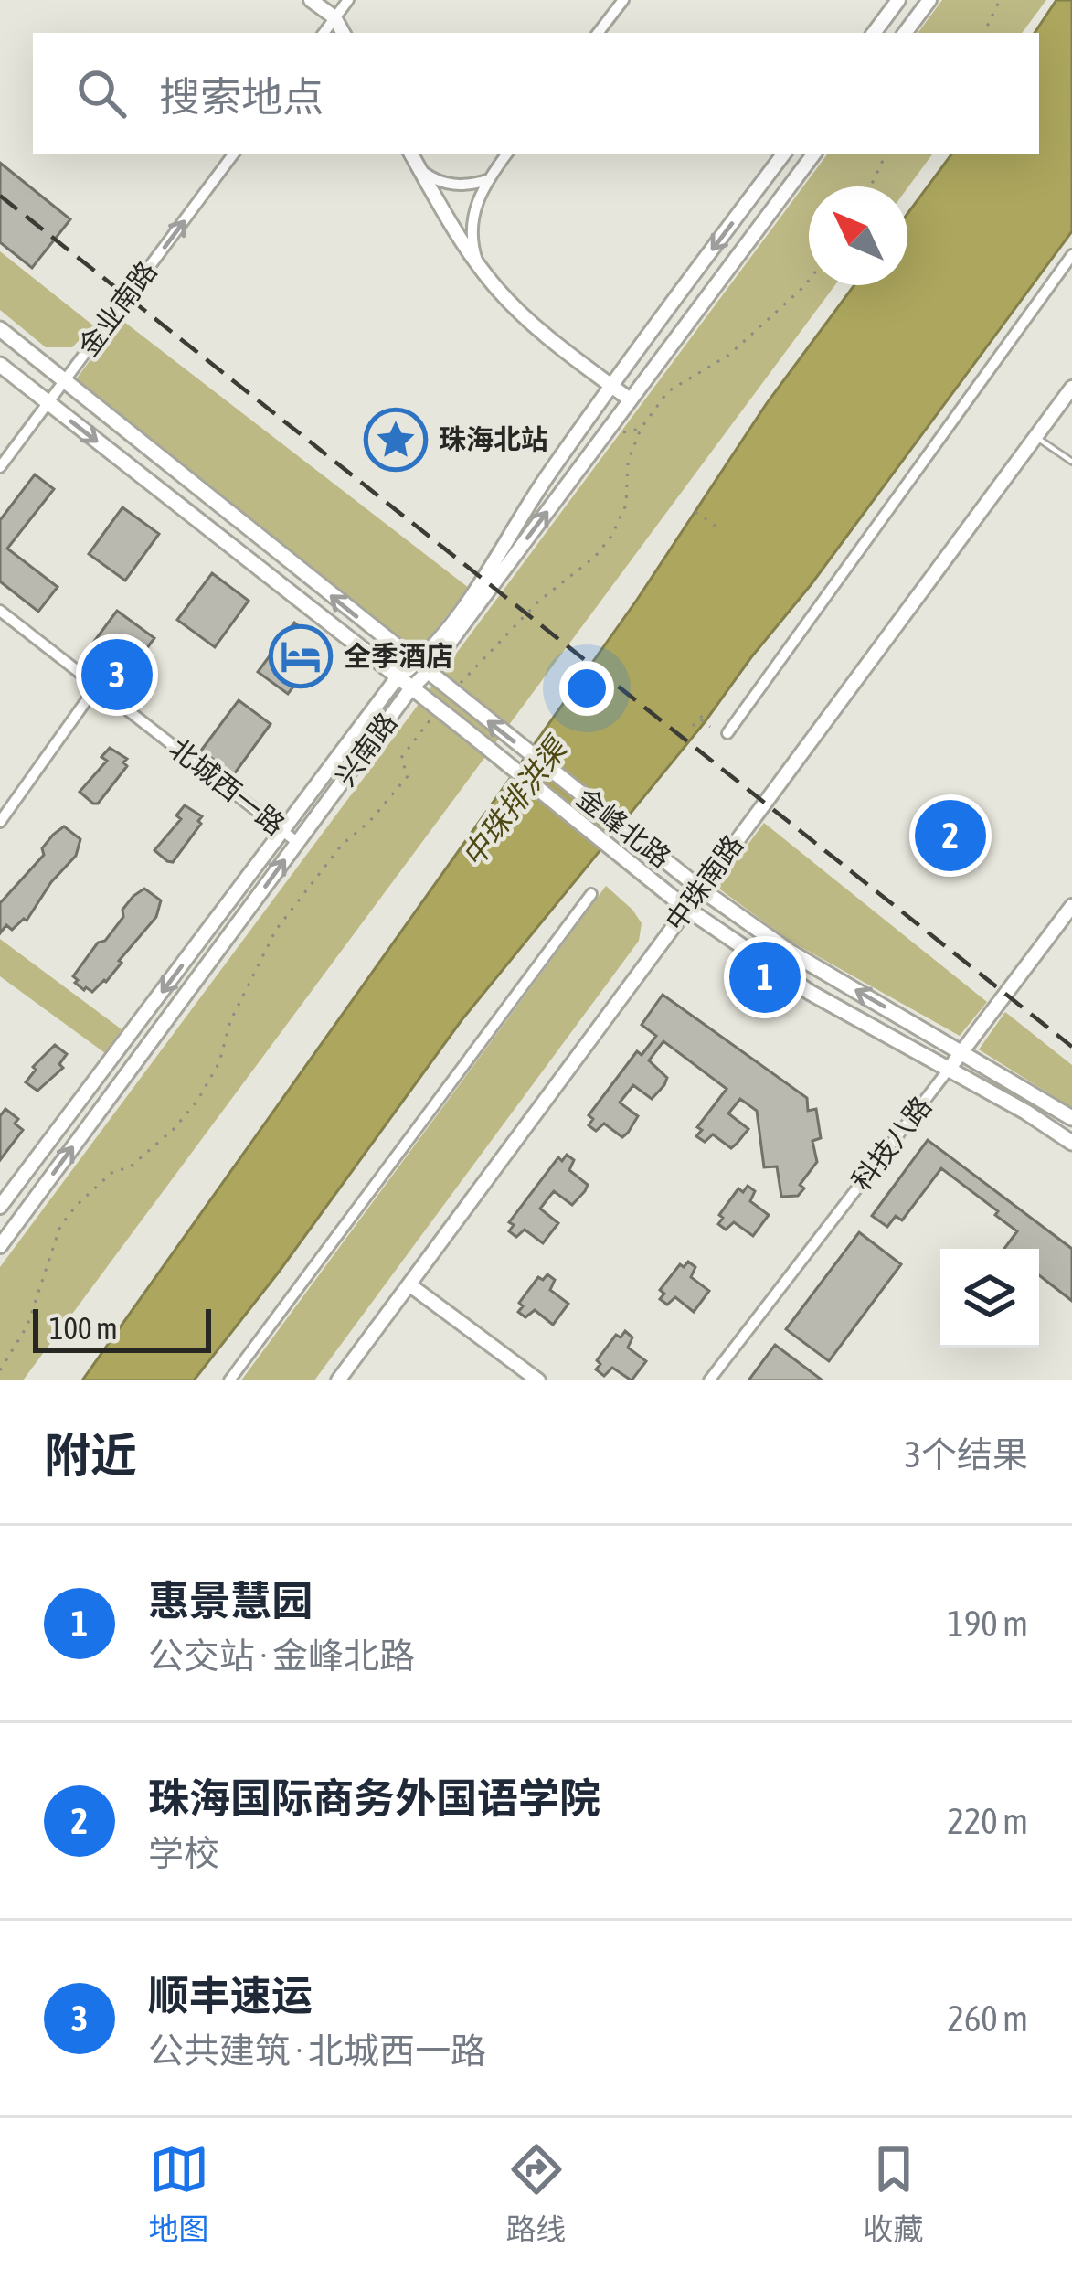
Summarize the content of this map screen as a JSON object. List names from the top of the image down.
{
  "streets": {
    "main road": ["金峰北路"],
    "street": [
      "金业南路",
      "兴南路",
      "北城西一路",
      "中珠南路",
      "科技八路"
    ]
  },
  "crossings": [
    ["金业南路", "金峰北路"],
    ["兴南路", "北城西一路"],
    ["兴南路", "金峰北路"],
    ["金峰北路", "中珠南路"],
    ["金峰北路", "科技八路"]
  ],
  "one_way": ["金业南路"],
  "water": ["中珠排洪渠"],
  "places": {
    "place": ["珠海北站"],
    "hotel": ["全季酒店"]
  },
  "scale_bar": "100 m",
  "north": "top left",
  "page": {
    "search": "搜索地点",
    "pins": ["3", "2", "1"],
    "scale": "100 m",
    "heading": ["附近", "3个结果"],
    "list": [
      {
        "mark": "1",
        "name": "惠景慧园",
        "note": "公交站 · 金峰北路",
        "value": "190 m"
      },
      {
        "mark": "2",
        "name": "珠海国际商务外国语学院",
        "note": "学校",
        "value": "220 m"
      },
      {
        "mark": "3",
        "name": "顺丰速运",
        "note": "公共建筑 · 北城西一路",
        "value": "260 m"
      }
    ],
    "nav": ["地图", "路线", "收藏"]
  }
}
